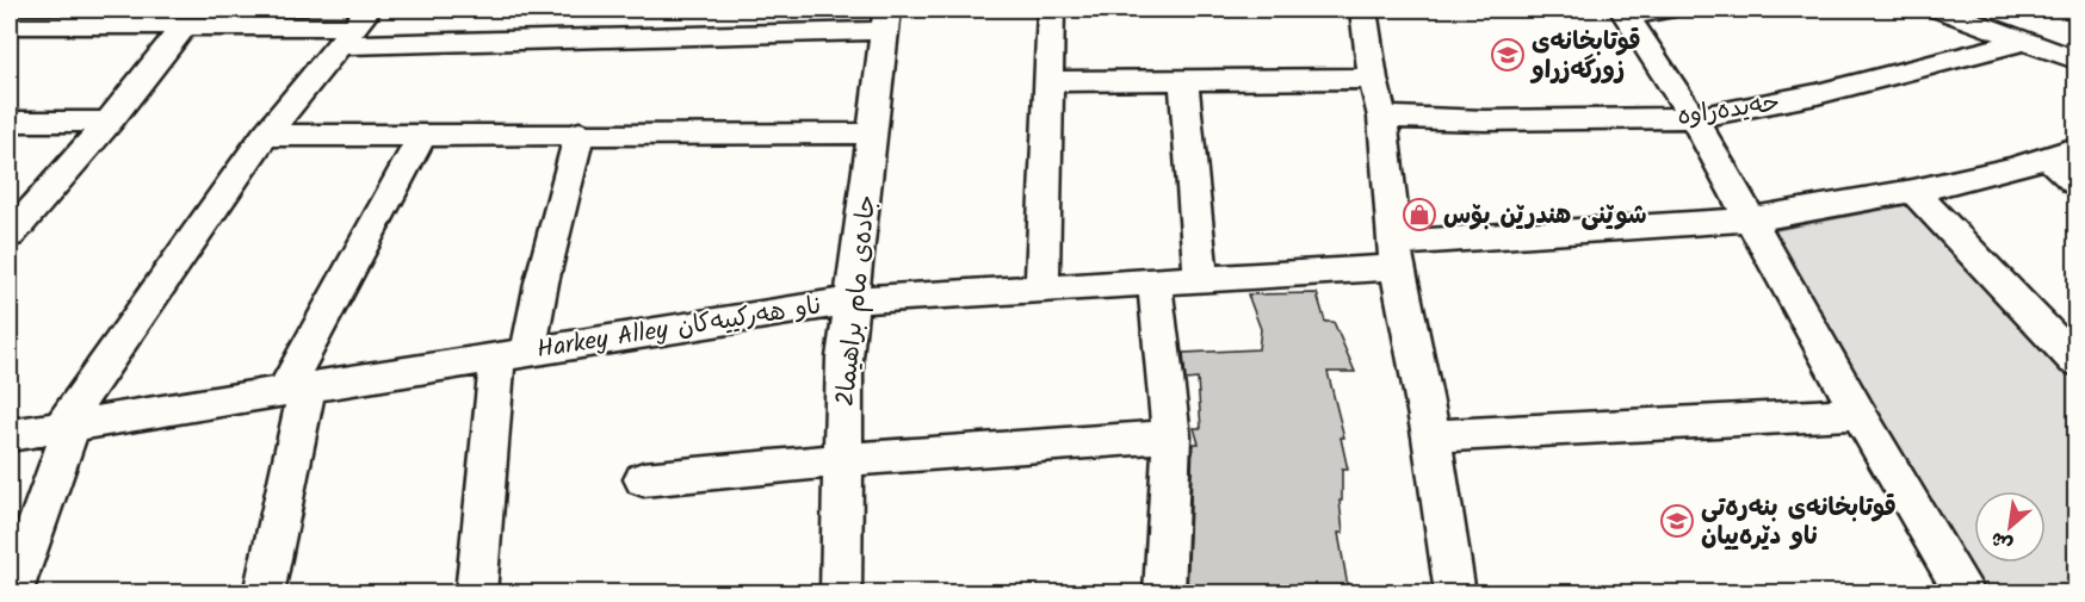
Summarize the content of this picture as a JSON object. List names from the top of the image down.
{
  "streets": {
    "street": ["حەیدەراوە", "جادەی مام براهیما2", "Harkey Alley ناو هەركييەكان"]
  },
  "crossings": [
    ["جادەی مام براهیما2", "Harkey Alley ناو هەركييەكان"]
  ],
  "places": {
    "school or university": ["قوتابخانەی زورگەزراو", "قوتابخانەى بنەرەتى ناو دێرەييان"],
    "shop": ["شوێنی هندرێن بۆس"]
  },
  "north": "bottom left"
}
